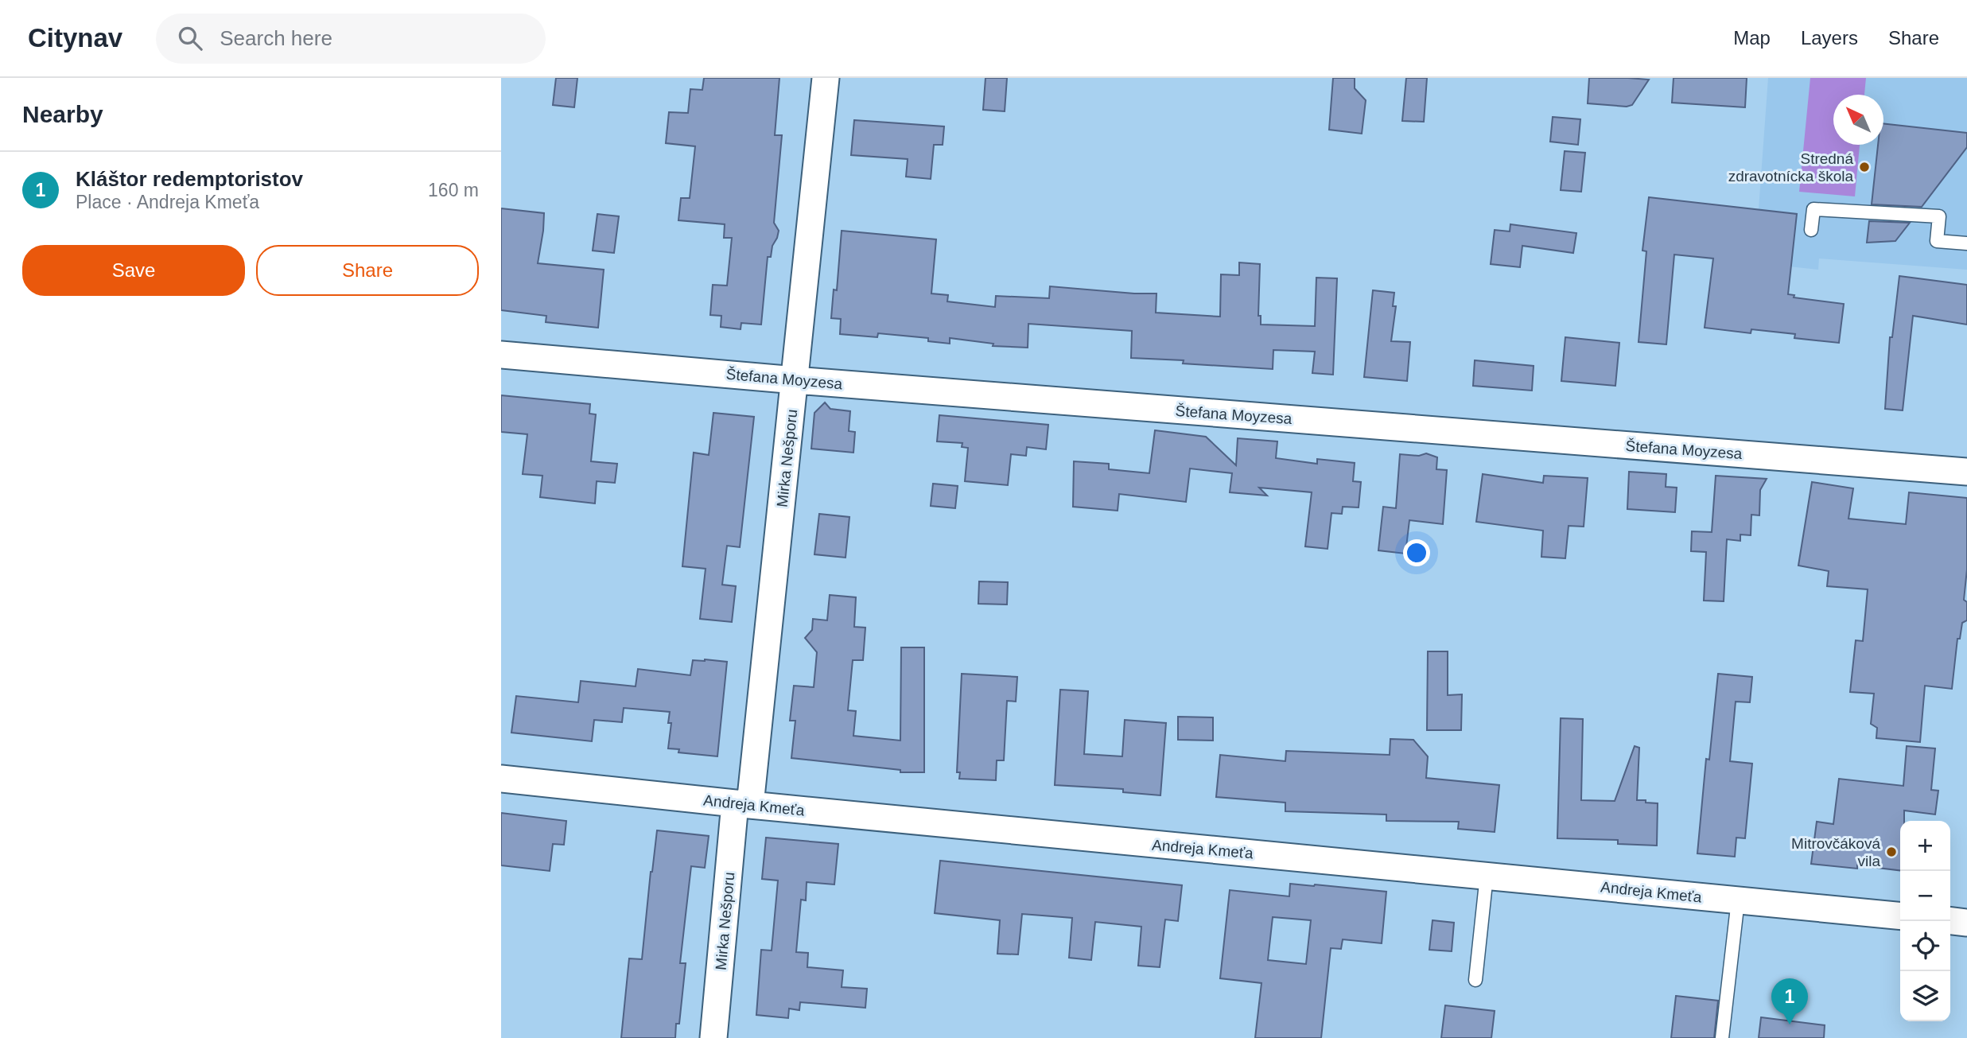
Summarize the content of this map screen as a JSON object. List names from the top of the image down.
{
  "streets": {
    "street": ["Štefana Moyzesa", "Mirka Nešporu", "Andreja Kmeťa"]
  },
  "crossings": [
    ["Štefana Moyzesa", "Mirka Nešporu"],
    ["Mirka Nešporu", "Andreja Kmeťa"]
  ],
  "places": ["Stredná zdravotnícka škola", "Mitrovčáková vila"],
  "north": "top left",
  "page": {
    "header": "Citynav",
    "search": "Search here",
    "nav": ["Map", "Layers", "Share"],
    "heading": "Nearby",
    "list": [
      {
        "mark": "1",
        "name": "Kláštor redemptoristov",
        "note": "Place · Andreja Kmeťa",
        "value": "160 m"
      }
    ],
    "buttons": ["Save", "Share"],
    "map_buttons": ["+", "−"],
    "pins": "1"
  }
}
